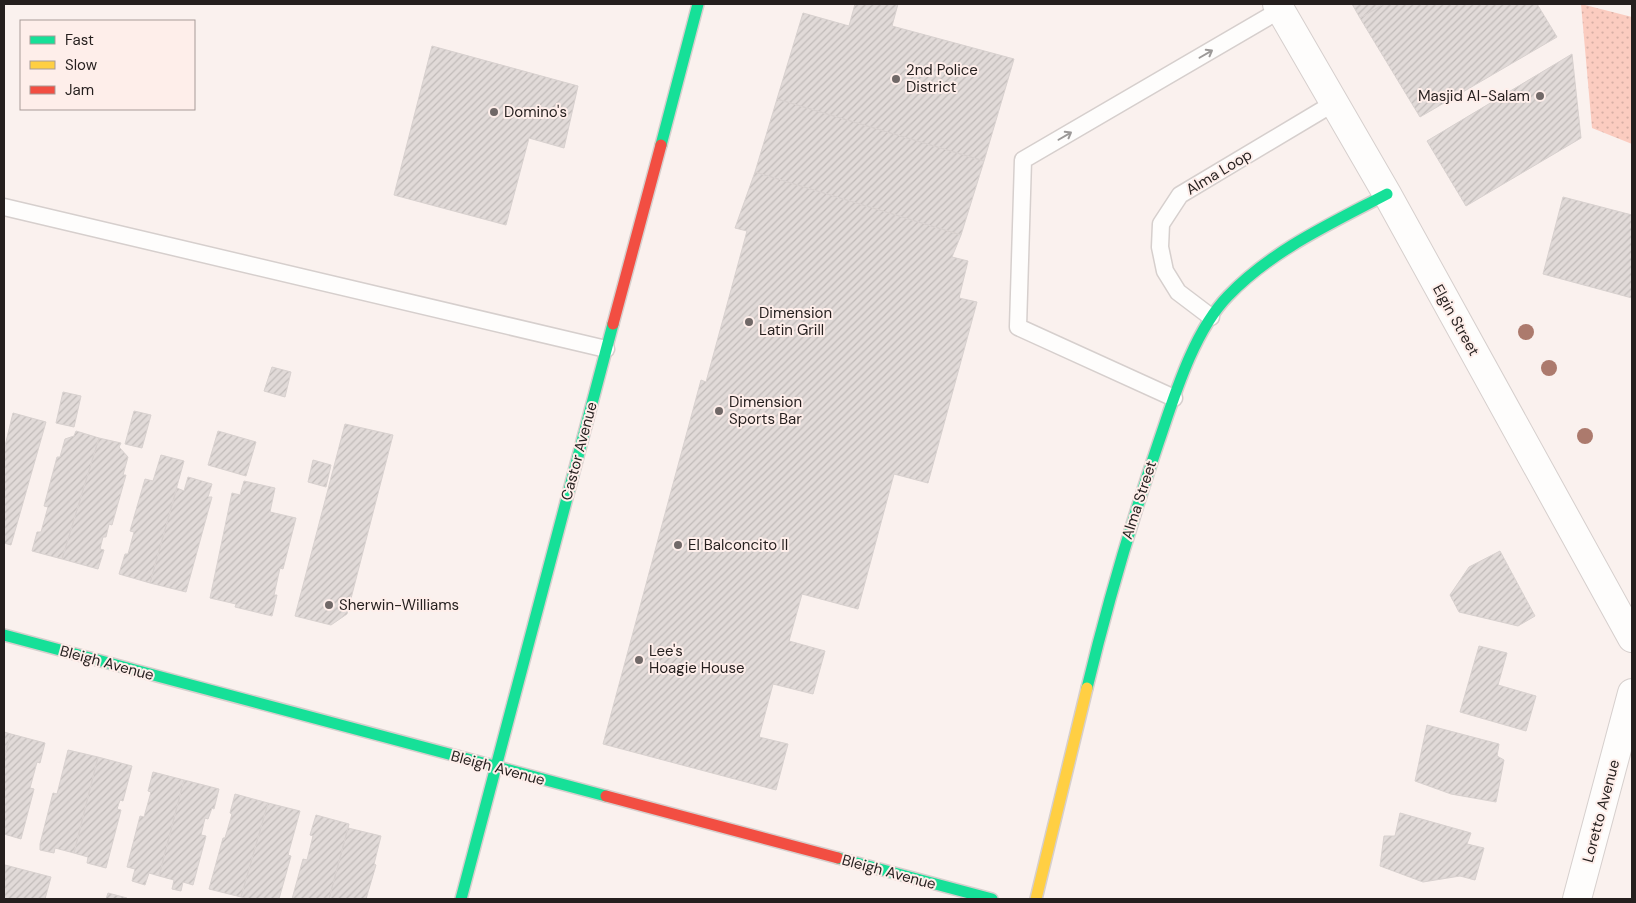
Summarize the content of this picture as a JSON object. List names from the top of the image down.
{
  "streets": {
    "street": [
      "Elgin Street",
      "Castor Avenue",
      "Alma Street",
      "Bleigh Avenue",
      "Loretto Avenue"
    ],
    "lane": ["Alma Loop"]
  },
  "crossings": [
    ["Alma Loop", "Elgin Street"],
    ["Alma Loop", "Alma Street"],
    ["Elgin Street", "Alma Street"],
    ["Castor Avenue", "Bleigh Avenue"]
  ],
  "places": [
    "2nd Police District",
    "Masjid Al-Salam",
    "Domino's",
    "Dimension Latin Grill",
    "Dimension Sports Bar",
    "El Balconcito II",
    "Sherwin-Williams",
    "Lee's Hoagie House"
  ],
  "legend": ["Fast", "Slow", "Jam"]
}
